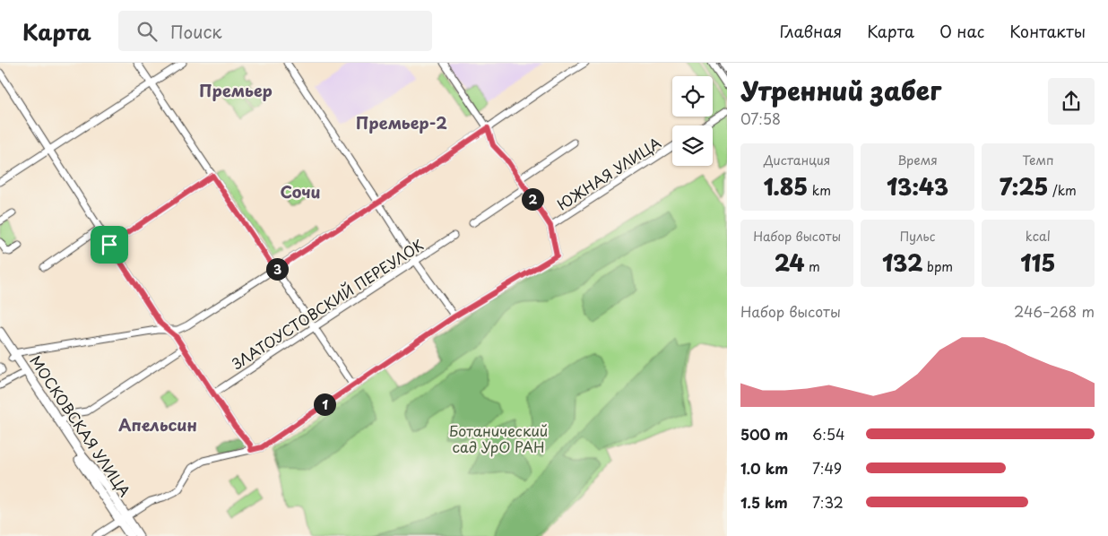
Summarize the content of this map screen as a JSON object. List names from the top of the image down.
{
  "streets": {
    "main road": ["МОСКОВСКАЯ УЛИЦА"],
    "street": ["ЮЖНАЯ УЛИЦА", "ЗЛАТОУСТОВСКИЙ ПЕРЕУЛОК"]
  },
  "districts": [
    "Премьер",
    "Премьер-2",
    "Сочи",
    "Апельсин"
  ],
  "parks": ["Ботанический сад УрО РАН"],
  "page": {
    "header": "Карта",
    "search": "Поиск",
    "nav": [
      "Главная",
      "Карта",
      "О нас",
      "Контакты"
    ],
    "heading": ["Утренний забег", "07:58"],
    "stats": [
      ["Дистанция", "1.85 km"],
      ["Время", "13:43"],
      ["Темп", "7:25 /km"],
      ["Набор высоты", "24 m"],
      ["Пульс", "132 bpm"],
      ["kcal", "115"]
    ],
    "pins": ["2", "3", "1"],
    "chart": ["Набор высоты", "246–268 m"],
    "list": [
      {
        "name": "500 m",
        "note": "6:54"
      },
      {
        "name": "1.0 km",
        "note": "7:49"
      },
      {
        "name": "1.5 km",
        "note": "7:32"
      }
    ]
  }
}
